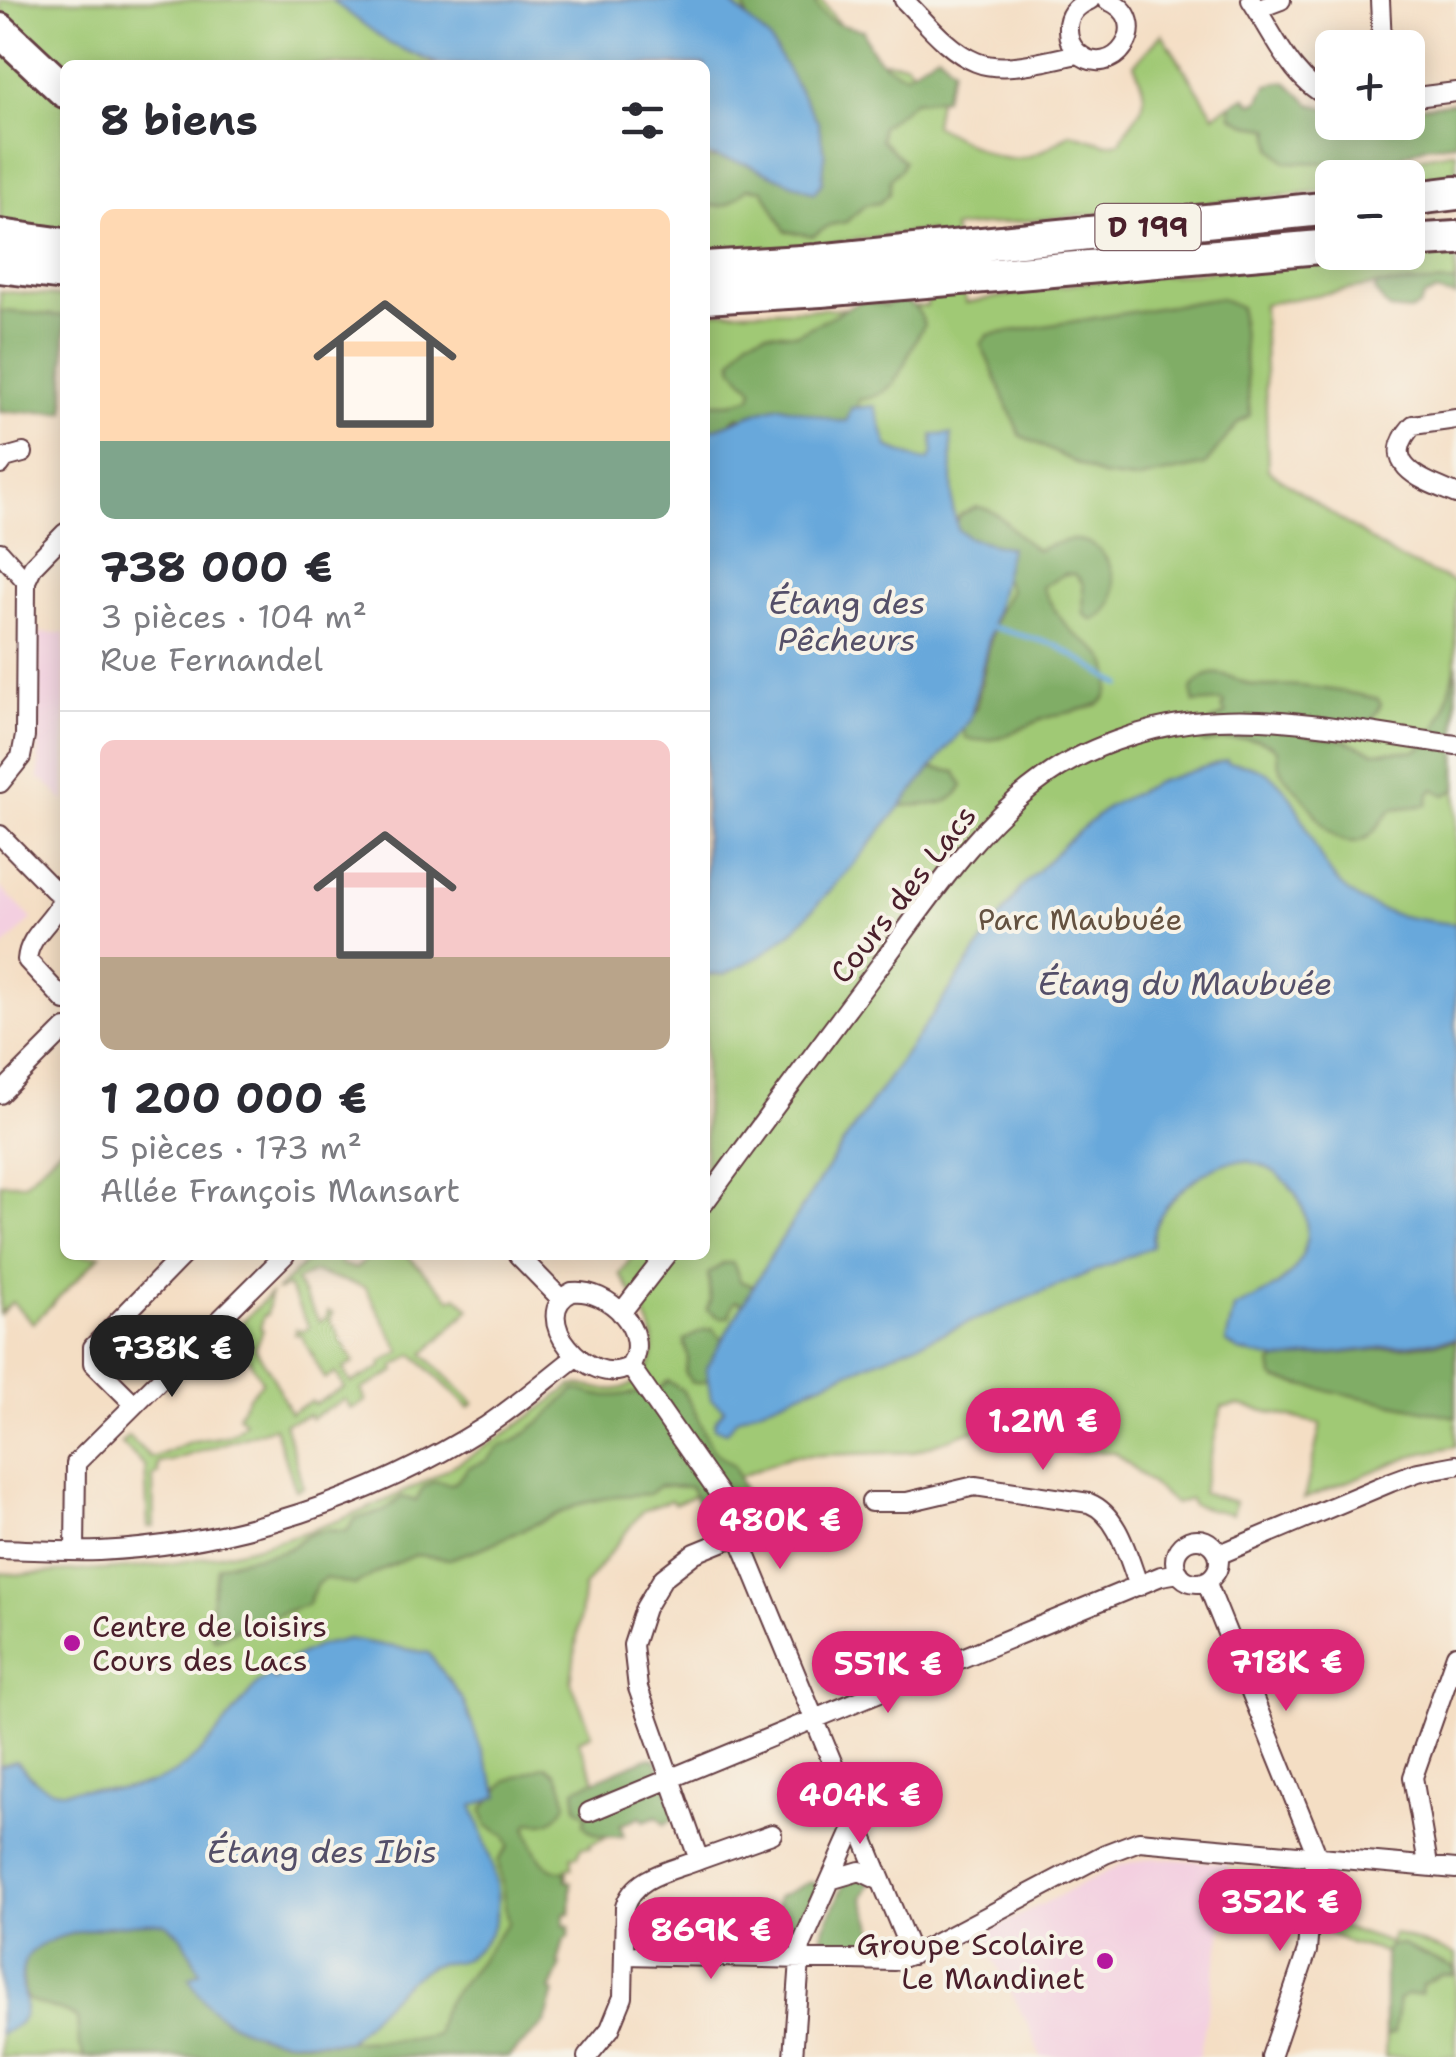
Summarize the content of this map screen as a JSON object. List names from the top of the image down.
{
  "streets": {
    "highway": ["D 199"],
    "street": ["Cours des Lacs"]
  },
  "water": ["Étang des Pêcheurs", "Étang du Maubuée", "Étang des Ibis"],
  "parks": ["Parc Maubuée"],
  "places": ["Centre de loisirs Cours des Lacs", "Groupe Scolaire Le Mandinet"],
  "page": {
    "map_buttons": ["+", "−"],
    "heading": "8 biens",
    "list": [
      {
        "name": "738 000 €",
        "note": "3 pièces · 104 m² · Rue Fernandel"
      },
      {
        "name": "1 200 000 €",
        "note": "5 pièces · 173 m² · Allée François Mansart"
      }
    ],
    "price": [
      "738K €",
      "1.2M €",
      "480K €",
      "718K €",
      "551K €",
      "404K €",
      "352K €",
      "869K €"
    ]
  }
}
